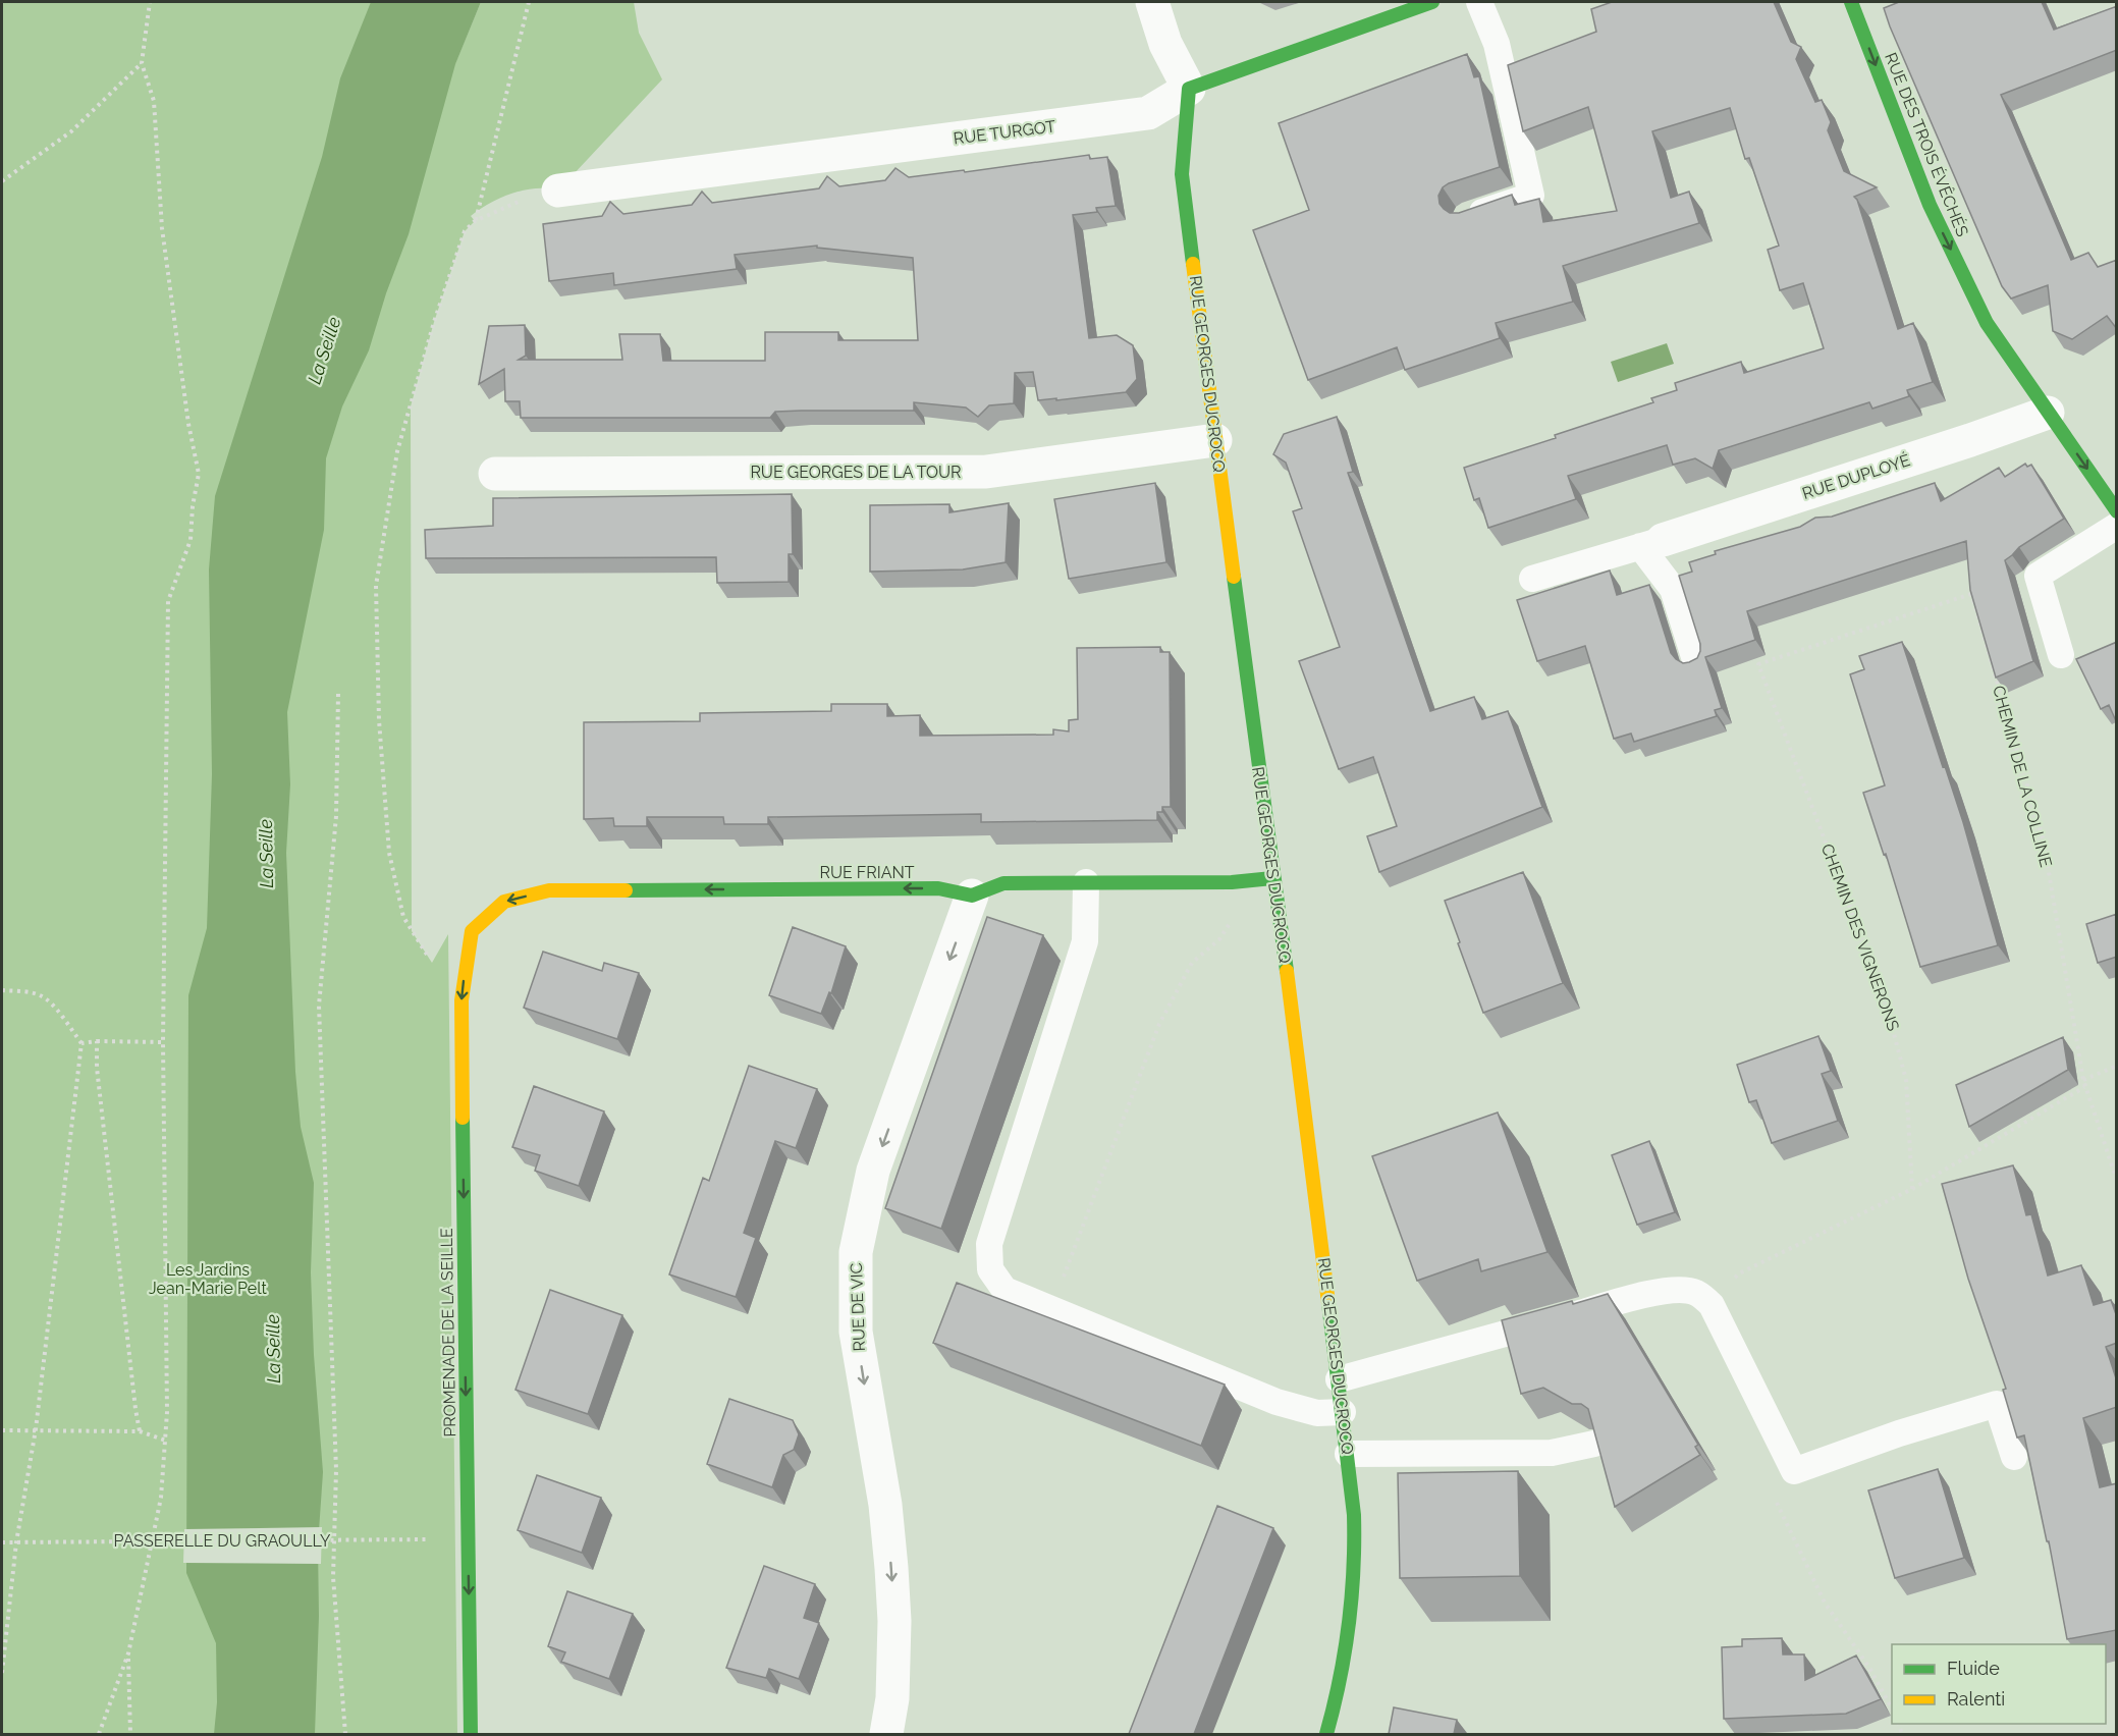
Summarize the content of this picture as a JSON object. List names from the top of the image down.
{
  "streets": {
    "street": [
      "RUE TURGOT",
      "RUE DES TROIS ÉVÊCHÉS",
      "RUE GEORGES DUCROCQ",
      "RUE GEORGES DE LA TOUR",
      "RUE DUPLOYÉ",
      "RUE FRIANT",
      "RUE DE VIC",
      "PROMENADE DE LA SEILLE"
    ],
    "path": ["CHEMIN DE LA COLLINE", "CHEMIN DES VIGNERONS", "PASSERELLE DU GRAOULLY"]
  },
  "crossings": [
    ["RUE TURGOT", "RUE GEORGES DUCROCQ"],
    ["RUE DES TROIS ÉVÊCHÉS", "RUE DUPLOYÉ"],
    ["RUE GEORGES DUCROCQ", "RUE GEORGES DE LA TOUR"],
    ["CHEMIN DE LA COLLINE", "CHEMIN DES VIGNERONS"],
    ["RUE FRIANT", "RUE DE VIC"],
    ["RUE FRIANT", "PROMENADE DE LA SEILLE"]
  ],
  "one_way": [
    "RUE DES TROIS ÉVÊCHÉS",
    "RUE FRIANT",
    "RUE DE VIC",
    "PROMENADE DE LA SEILLE"
  ],
  "water": ["La Seille"],
  "parks": ["Les Jardins Jean-Marie Pelt"],
  "legend": ["Fluide", "Ralenti"]
}
